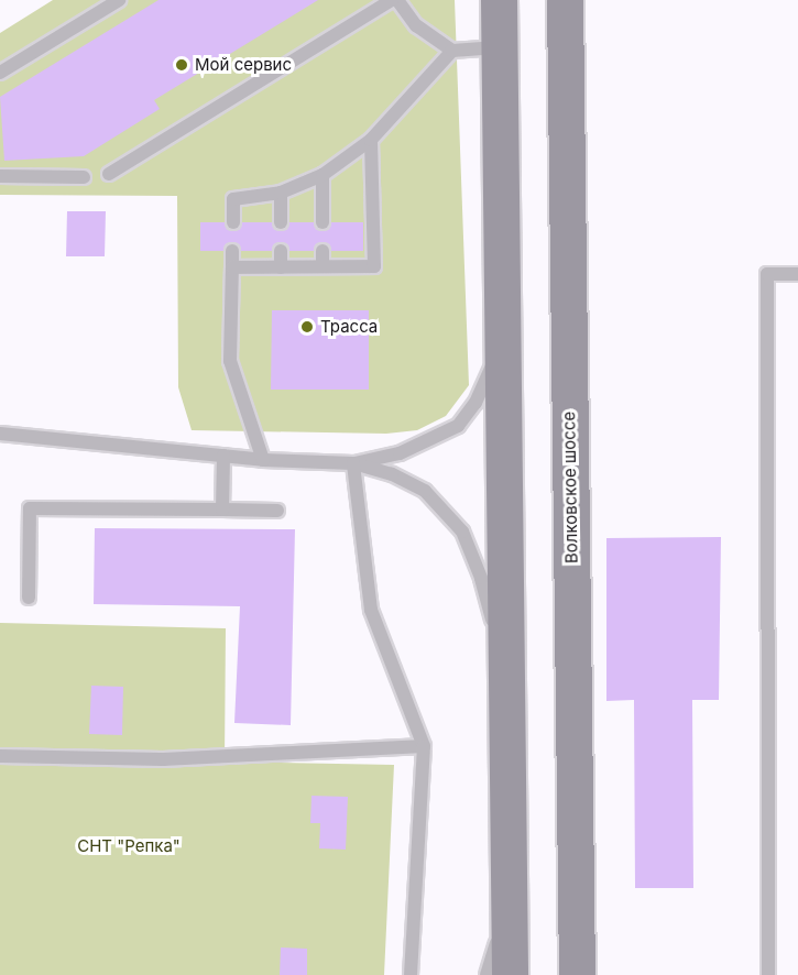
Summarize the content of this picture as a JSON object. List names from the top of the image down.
{
  "streets": {
    "main road": ["Волковское шоссе"]
  },
  "parks": ["СНТ \"Репка\""],
  "places": ["Мой сервис", "Трасса"]
}
